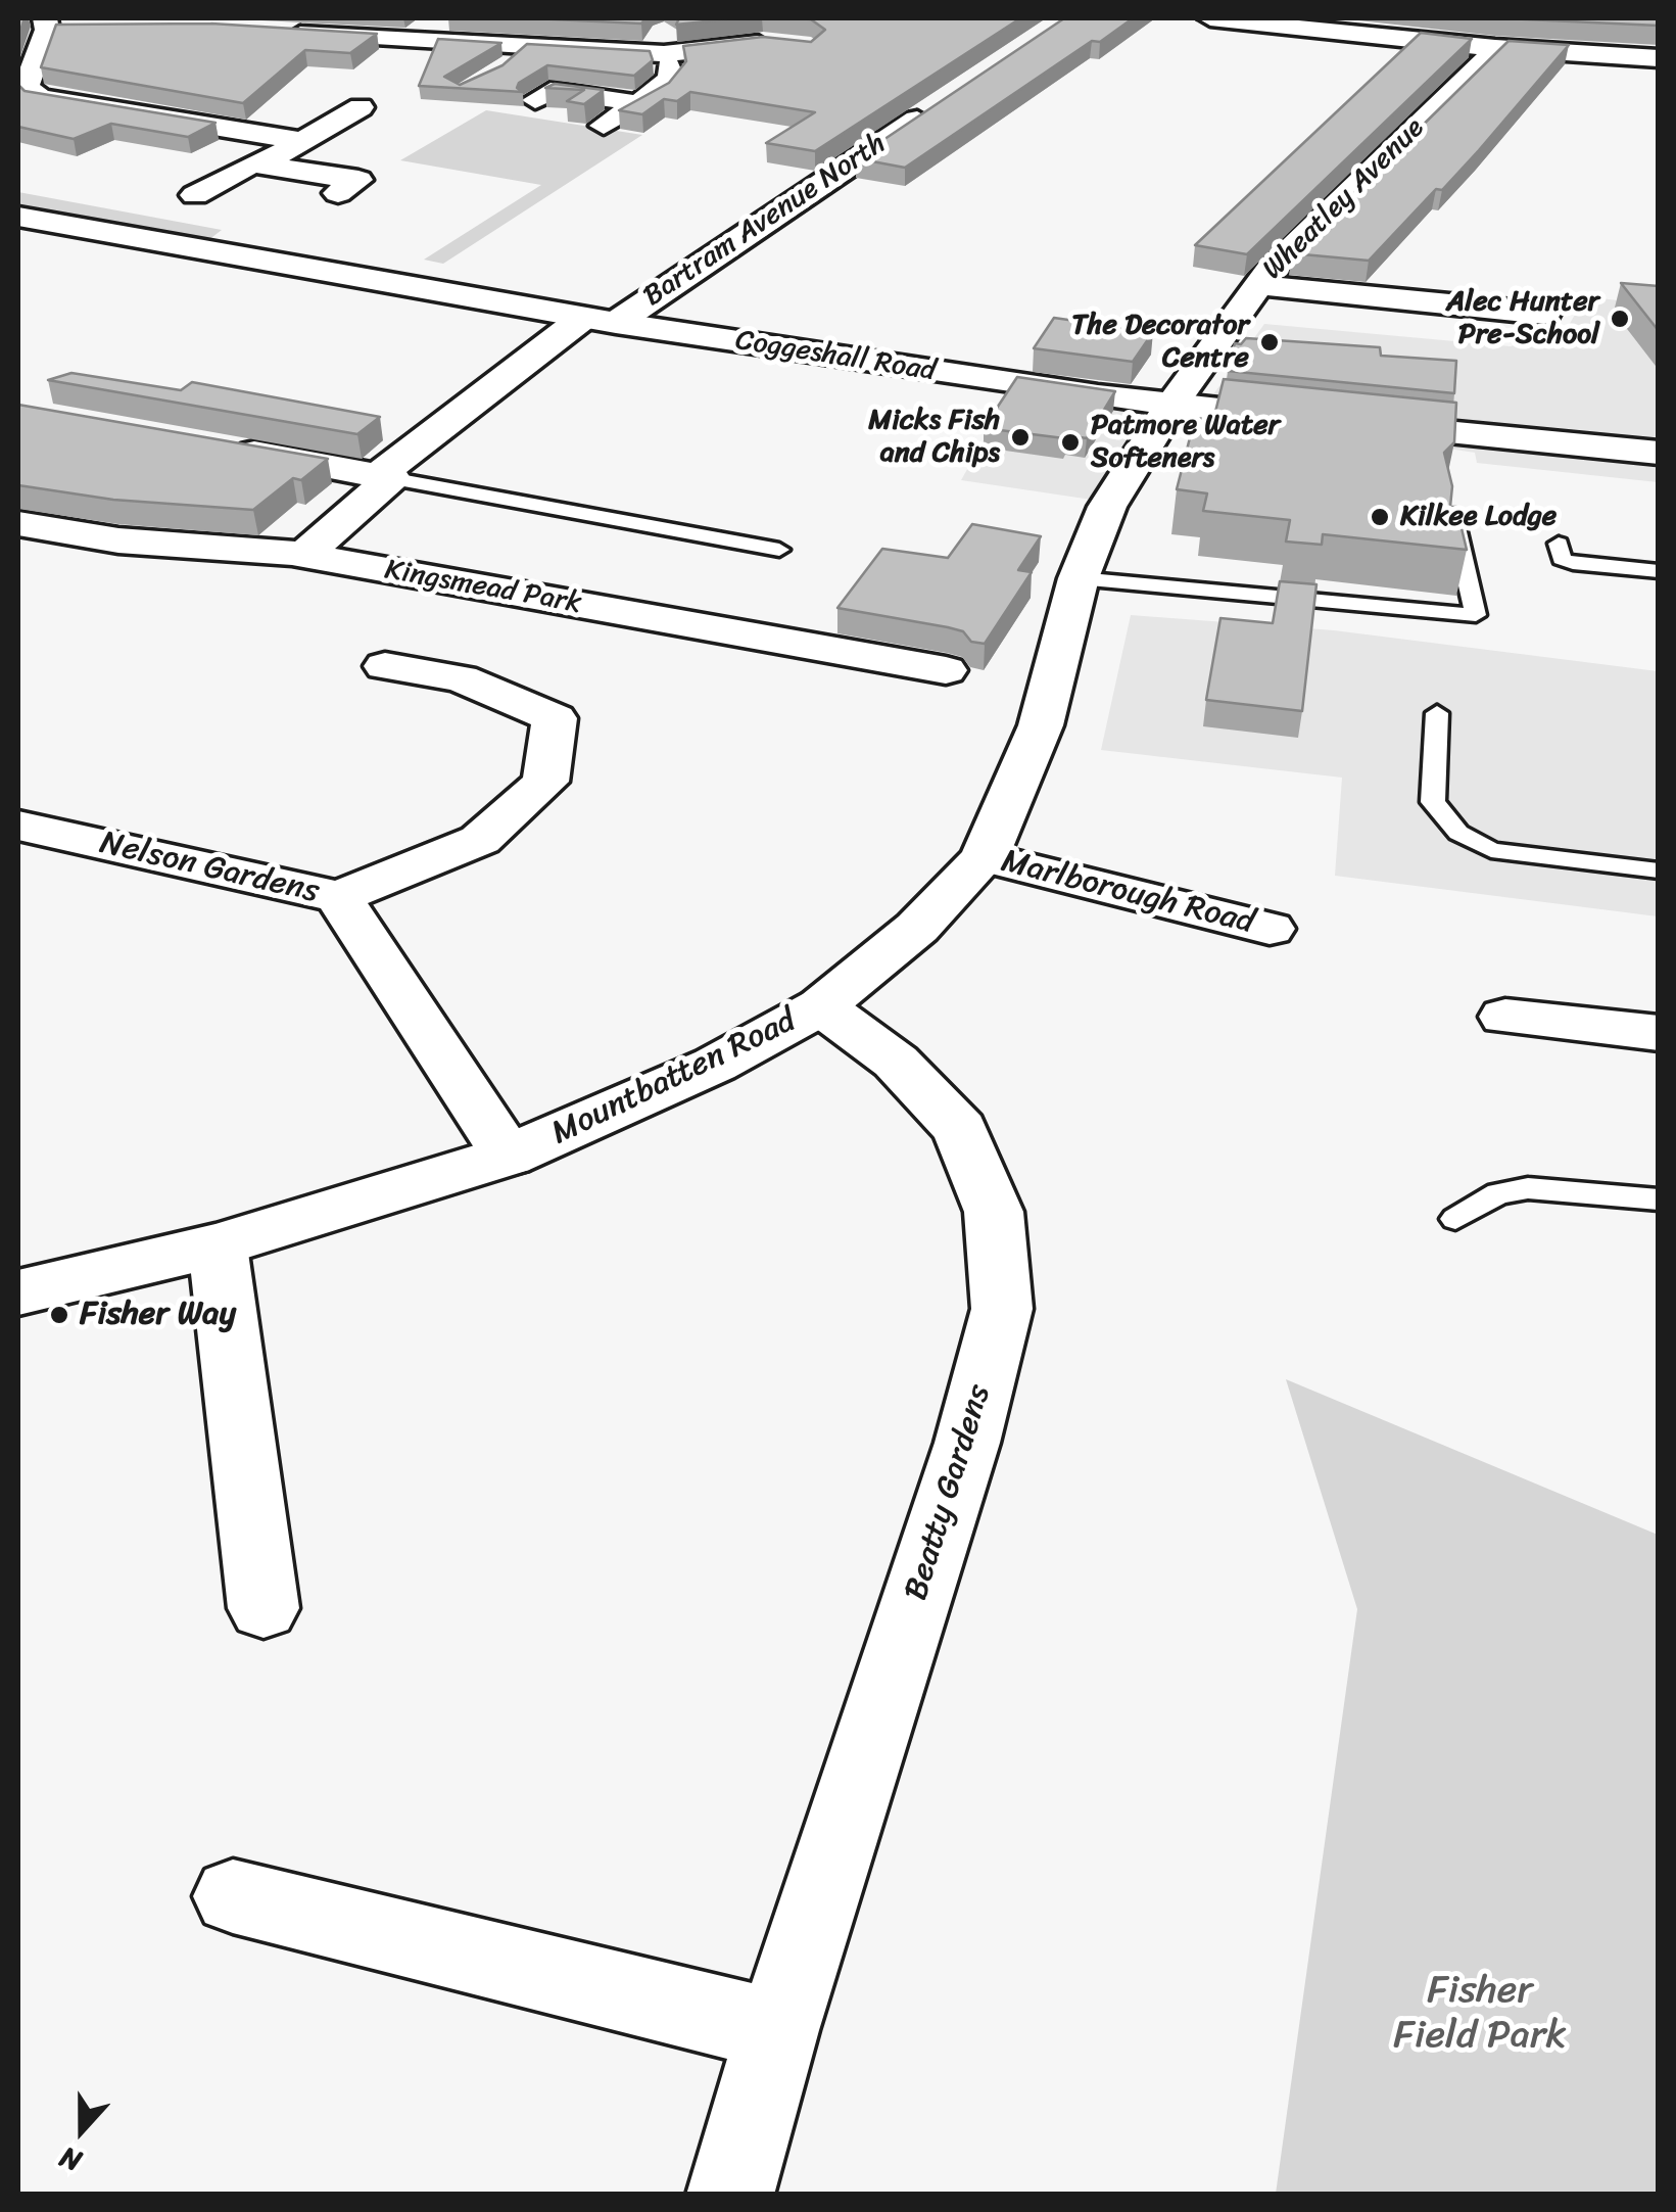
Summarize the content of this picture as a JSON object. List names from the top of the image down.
{
  "streets": {
    "street": [
      "Wheatley Avenue",
      "Bartram Avenue North",
      "Coggeshall Road",
      "Kingsmead Park",
      "Nelson Gardens",
      "Marlborough Road",
      "Mountbatten Road",
      "Beatty Gardens"
    ]
  },
  "crossings": [
    ["Wheatley Avenue", "Coggeshall Road"],
    ["Wheatley Avenue", "Mountbatten Road"],
    ["Bartram Avenue North", "Coggeshall Road"],
    ["Coggeshall Road", "Mountbatten Road"],
    ["Nelson Gardens", "Mountbatten Road"],
    ["Marlborough Road", "Mountbatten Road"],
    ["Mountbatten Road", "Beatty Gardens"]
  ],
  "parks": ["Fisher Field Park"],
  "places": [
    "Alec Hunter Pre-School",
    "The Decorator Centre",
    "Micks Fish and Chips",
    "Patmore Water Softeners",
    "Kilkee Lodge",
    "Fisher Way"
  ],
  "north": "bottom"
}
